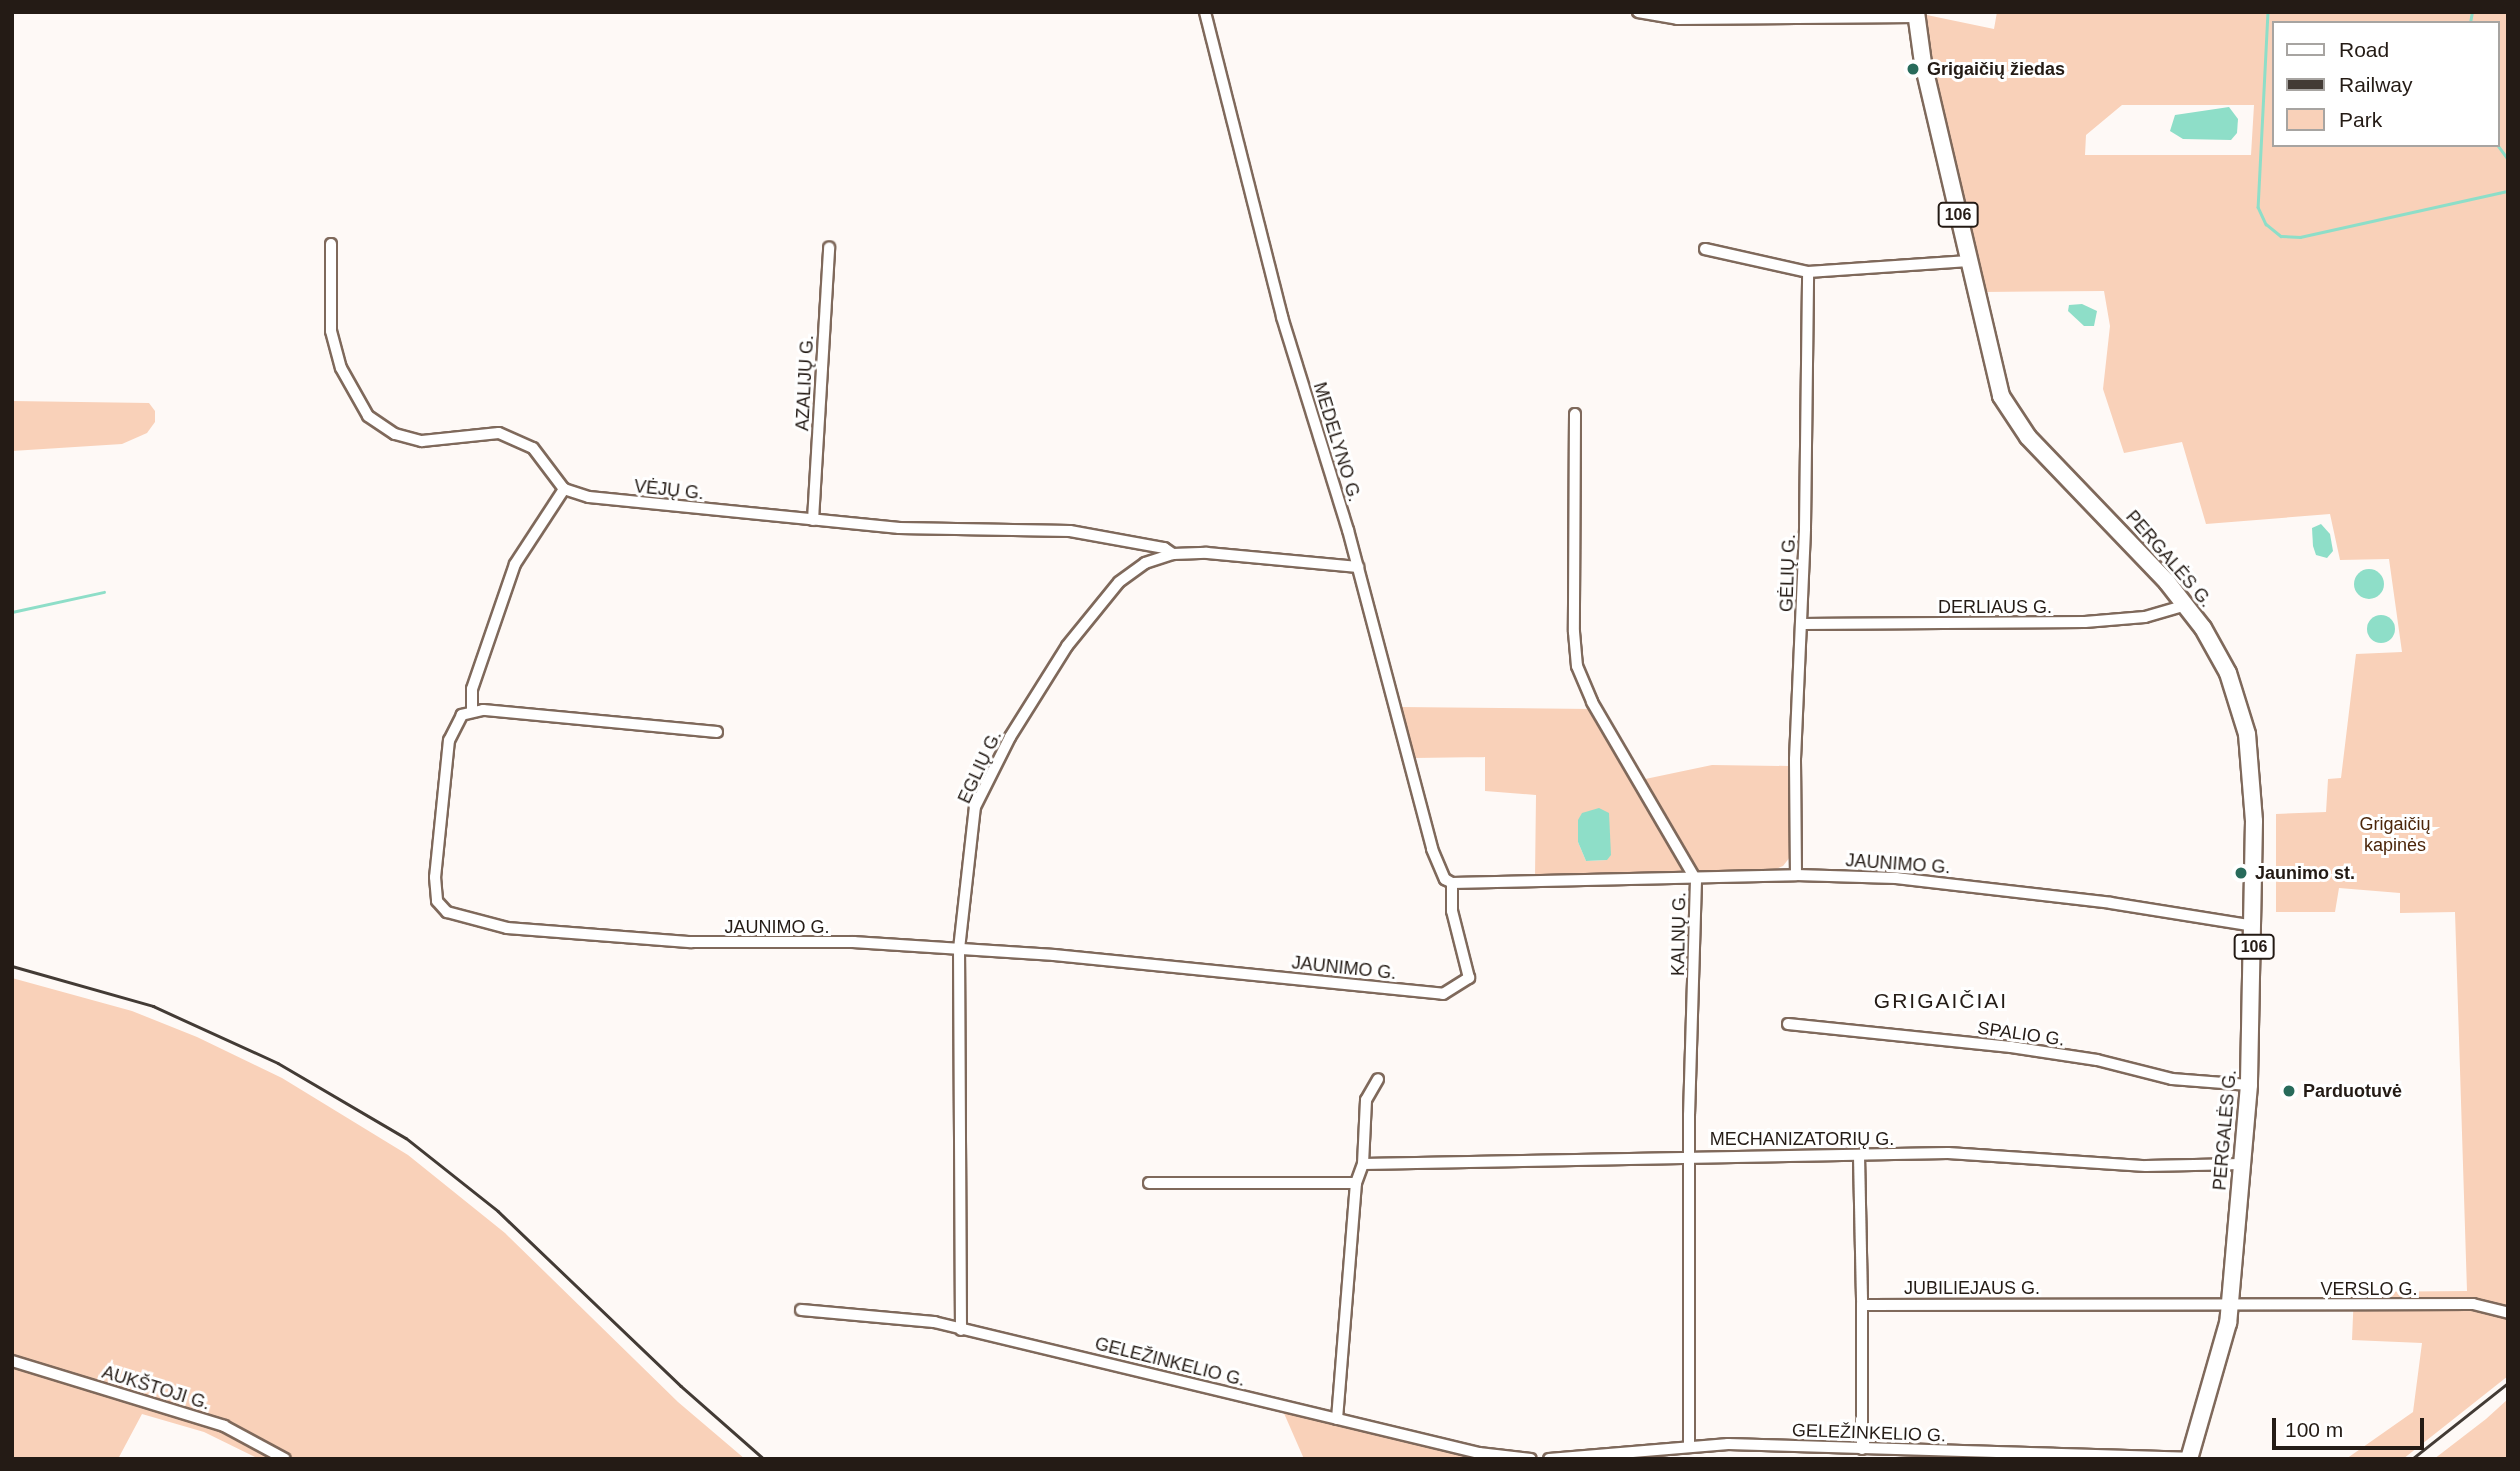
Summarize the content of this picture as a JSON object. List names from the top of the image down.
{
  "streets": {
    "main road": ["106", "PERGALĖS G."],
    "street": [
      "AZALIJŲ G.",
      "MEDELYNO G.",
      "VĖJŲ G.",
      "GĖLIŲ G.",
      "DERLIAUS G.",
      "EGLIŲ G.",
      "JAUNIMO G.",
      "KALNŲ G.",
      "SPALIO G.",
      "MECHANIZATORIŲ G.",
      "JUBILIEJAUS G.",
      "VERSLO G.",
      "GELEŽINKELIO G.",
      "AUKŠTOJI G."
    ]
  },
  "crossings": [
    ["AZALIJŲ G.", "VĖJŲ G."],
    ["MEDELYNO G.", "EGLIŲ G."],
    ["MEDELYNO G.", "JAUNIMO G."],
    ["VĖJŲ G.", "EGLIŲ G."],
    ["PERGALĖS G.", "DERLIAUS G."],
    ["PERGALĖS G.", "JAUNIMO G."],
    ["PERGALĖS G.", "SPALIO G."],
    ["PERGALĖS G.", "MECHANIZATORIŲ G."],
    ["PERGALĖS G.", "JUBILIEJAUS G."],
    ["PERGALĖS G.", "VERSLO G."],
    ["PERGALĖS G.", "GELEŽINKELIO G."],
    ["GĖLIŲ G.", "DERLIAUS G."],
    ["GĖLIŲ G.", "JAUNIMO G."],
    ["EGLIŲ G.", "JAUNIMO G."],
    ["EGLIŲ G.", "GELEŽINKELIO G."],
    ["JAUNIMO G.", "KALNŲ G."],
    ["KALNŲ G.", "MECHANIZATORIŲ G."],
    ["KALNŲ G.", "GELEŽINKELIO G."],
    ["JUBILIEJAUS G.", "VERSLO G."]
  ],
  "districts": ["GRIGAIČIAI"],
  "parks": ["Grigaičių kapinės"],
  "places": ["Grigaičių žiedas", "Jaunimo st.", "Parduotuvė"],
  "legend": ["Road", "Railway", "Park"],
  "scale_bar": "100 m"
}
